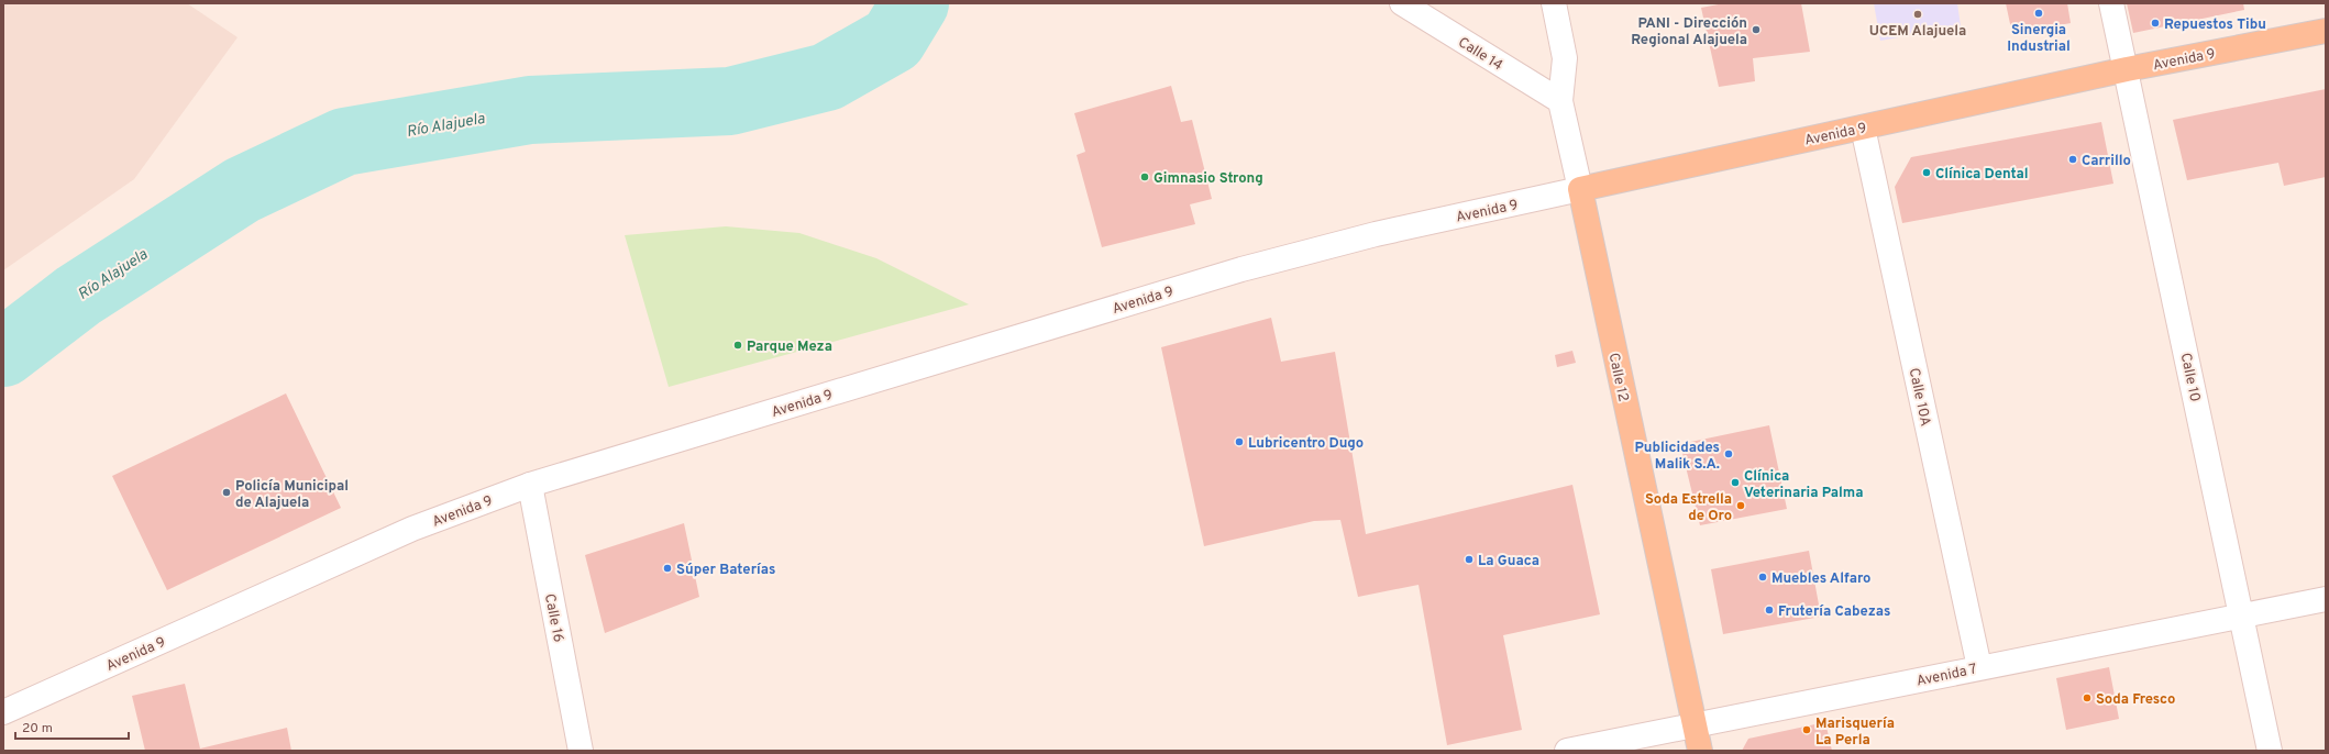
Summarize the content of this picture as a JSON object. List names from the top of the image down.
{
  "streets": {
    "main road": ["Avenida 9", "Calle 12"],
    "street": [
      "Calle 14",
      "Calle 10",
      "Calle 10A",
      "Calle 16",
      "Avenida 7"
    ]
  },
  "crossings": [
    ["Calle 14", "Calle 12"],
    ["Avenida 9", "Calle 12"],
    ["Avenida 9", "Calle 10"],
    ["Avenida 9", "Calle 10A"],
    ["Avenida 9", "Calle 16"],
    ["Calle 12", "Avenida 7"],
    ["Calle 10", "Avenida 7"],
    ["Calle 10A", "Avenida 7"]
  ],
  "water": ["Río Alajuela"],
  "places": [
    "Sinergia Industrial",
    "UCEM Alajuela",
    "Repuestos Tibu",
    "PANI - Dirección Regional Alajuela",
    "Carrillo",
    "Clínica Dental",
    "Gimnasio Strong",
    "Parque Meza",
    "Lubricentro Dugo",
    "Publicidades Malik S.A.",
    "Clínica Veterinaria Palma",
    "Policía Municipal de Alajuela",
    "Soda Estrella de Oro",
    "La Guaca",
    "Súper Baterías",
    "Muebles Alfaro",
    "Frutería Cabezas",
    "Soda Fresco",
    "Marisquería La Perla"
  ],
  "scale_bar": "20 m"
}
